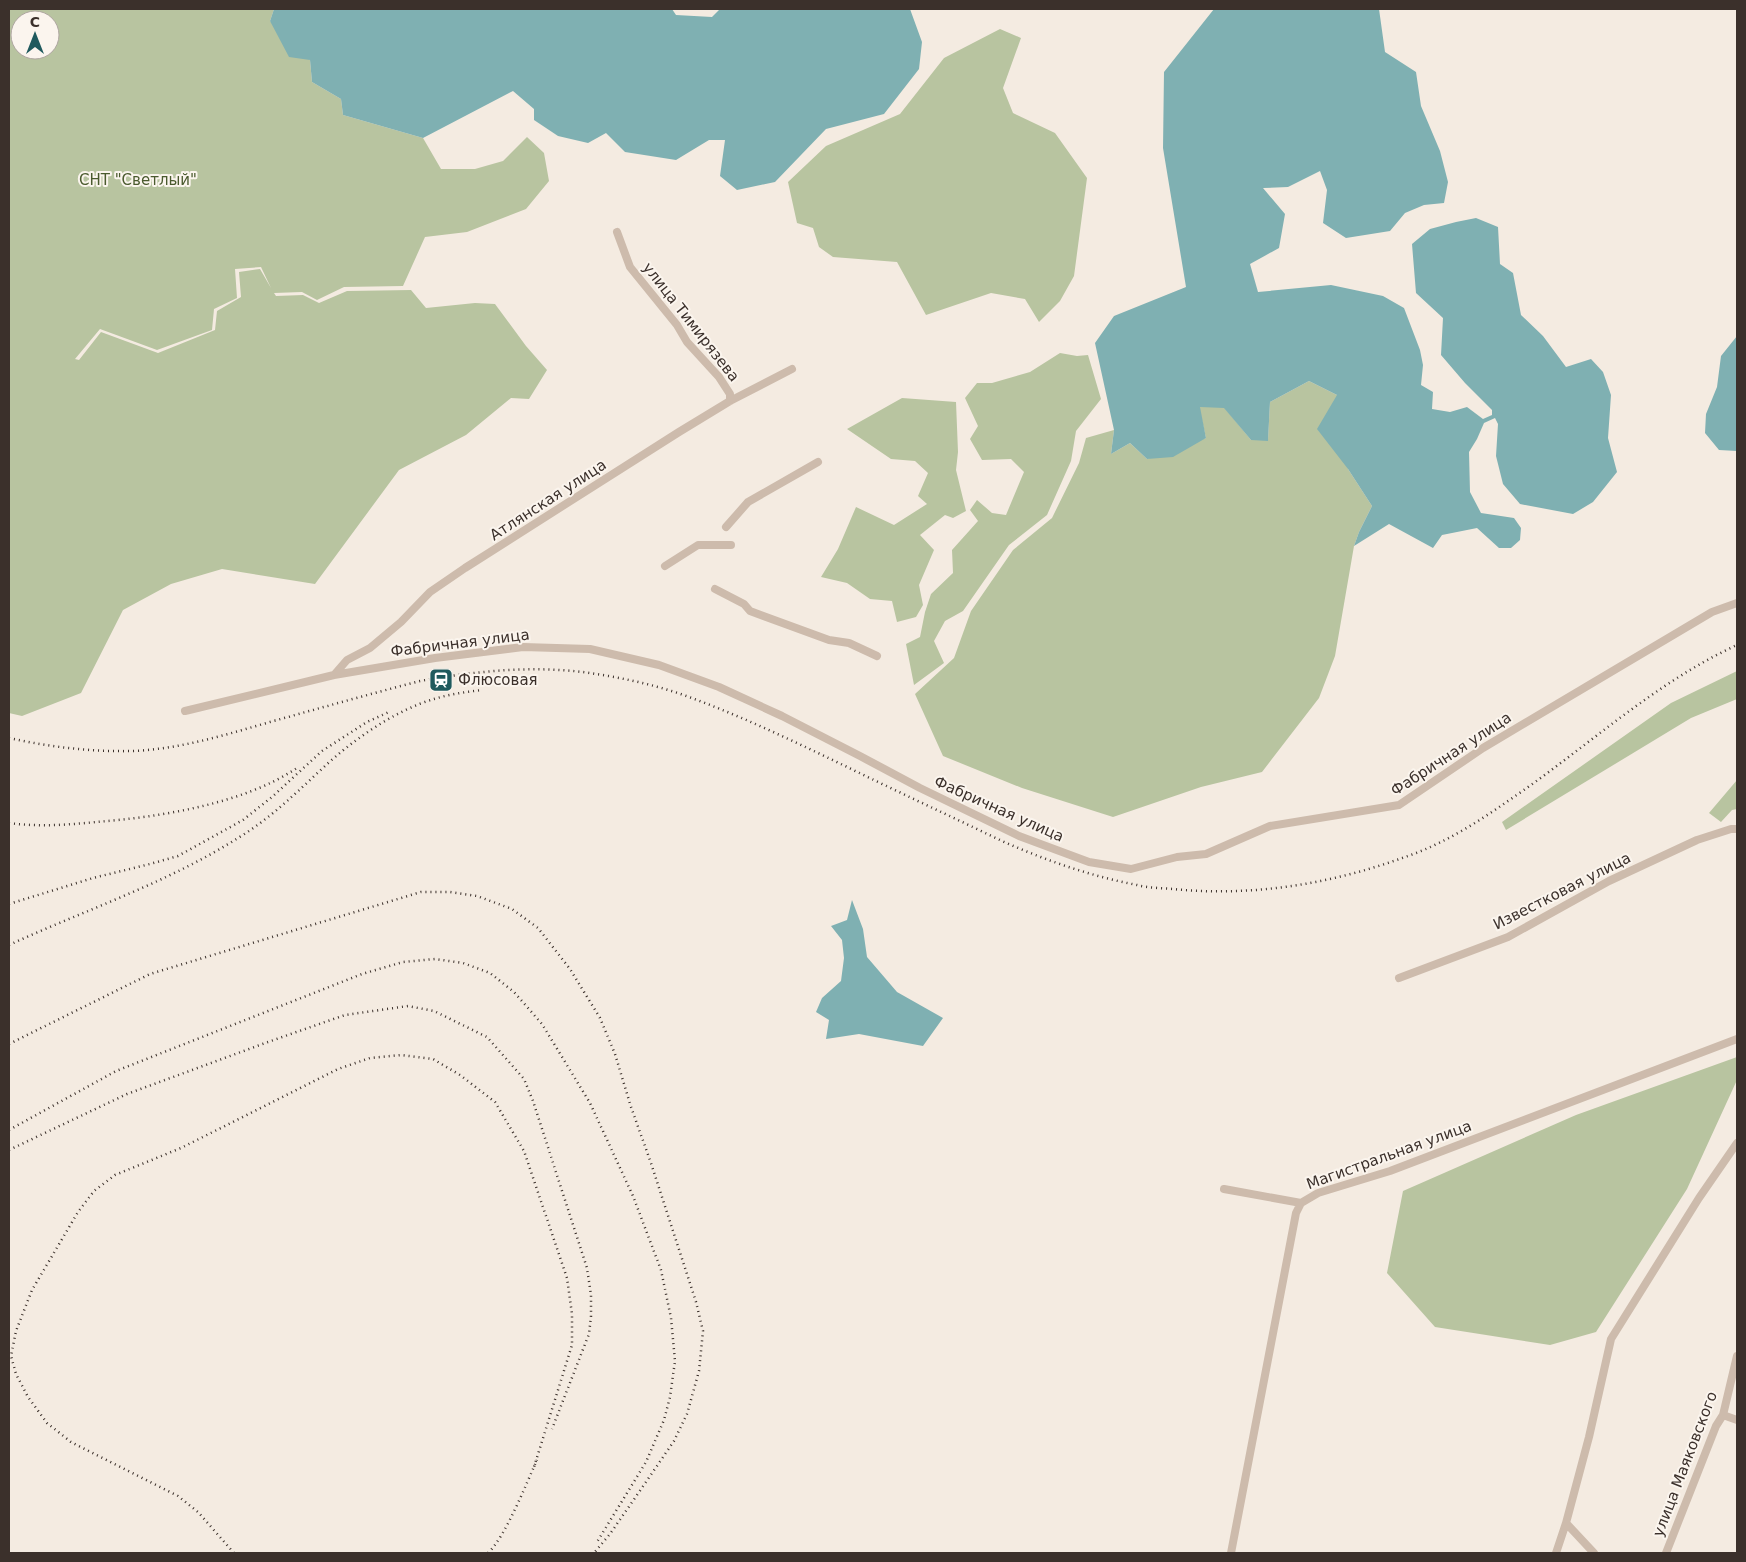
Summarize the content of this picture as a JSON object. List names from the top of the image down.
{
  "streets": {
    "street": [
      "улица Тимирязева",
      "Атлянская улица",
      "Фабричная улица",
      "Известковая улица",
      "Магистральная улица",
      "улица Маяковского"
    ]
  },
  "crossings": [
    ["улица Тимирязева", "Атлянская улица"],
    ["Атлянская улица", "Фабричная улица"]
  ],
  "parks": ["СНТ \"Светлый\""],
  "places": {
    "station": ["Флюсовая"]
  },
  "north": "top"
}
